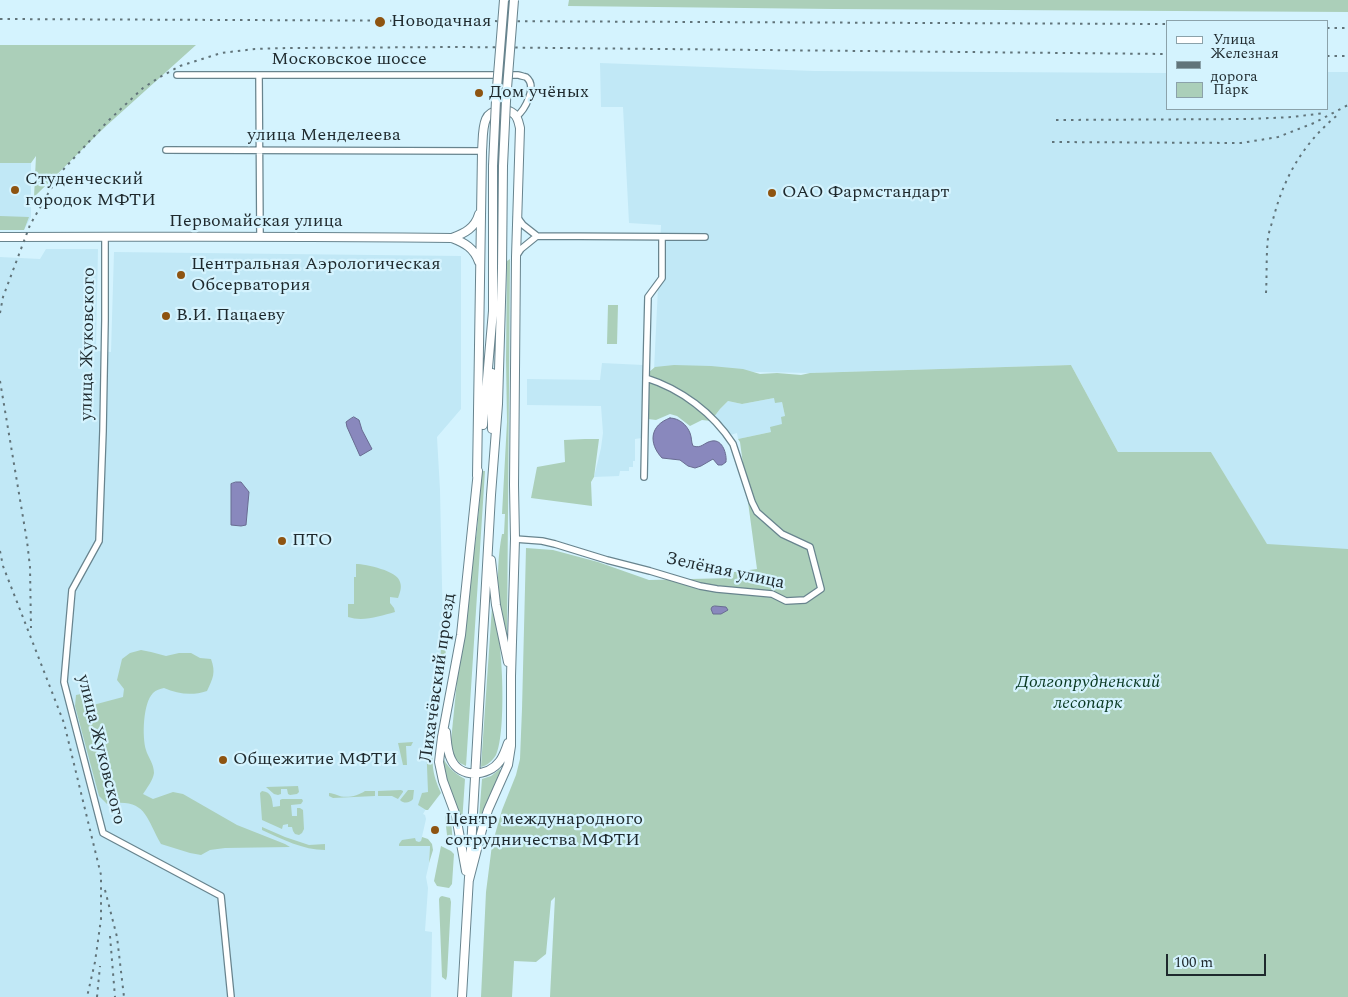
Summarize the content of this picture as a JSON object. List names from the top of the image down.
{
  "streets": {
    "main road": ["Первомайская улица", "Лихачёвский проезд"],
    "street": [
      "Московское шоссе",
      "улица Менделеева",
      "улица Жуковского",
      "Зелёная улица"
    ]
  },
  "crossings": [
    ["Московское шоссе", "Лихачёвский проезд"],
    ["улица Менделеева", "Лихачёвский проезд"],
    ["Первомайская улица", "улица Жуковского"]
  ],
  "parks": ["Долгопрудненский лесопарк"],
  "places": [
    "Новодачная",
    "Дом учёных",
    "Студенческий городок МФТИ",
    "ОАО Фармстандарт",
    "Центральная Аэрологическая Обсерватория",
    "В.И. Пацаеву",
    "ПТО",
    "Общежитие МФТИ",
    "Центр международного сотрудничества МФТИ"
  ],
  "legend": ["Улица", "Железная дорога", "Парк"],
  "scale_bar": "100 m"
}
